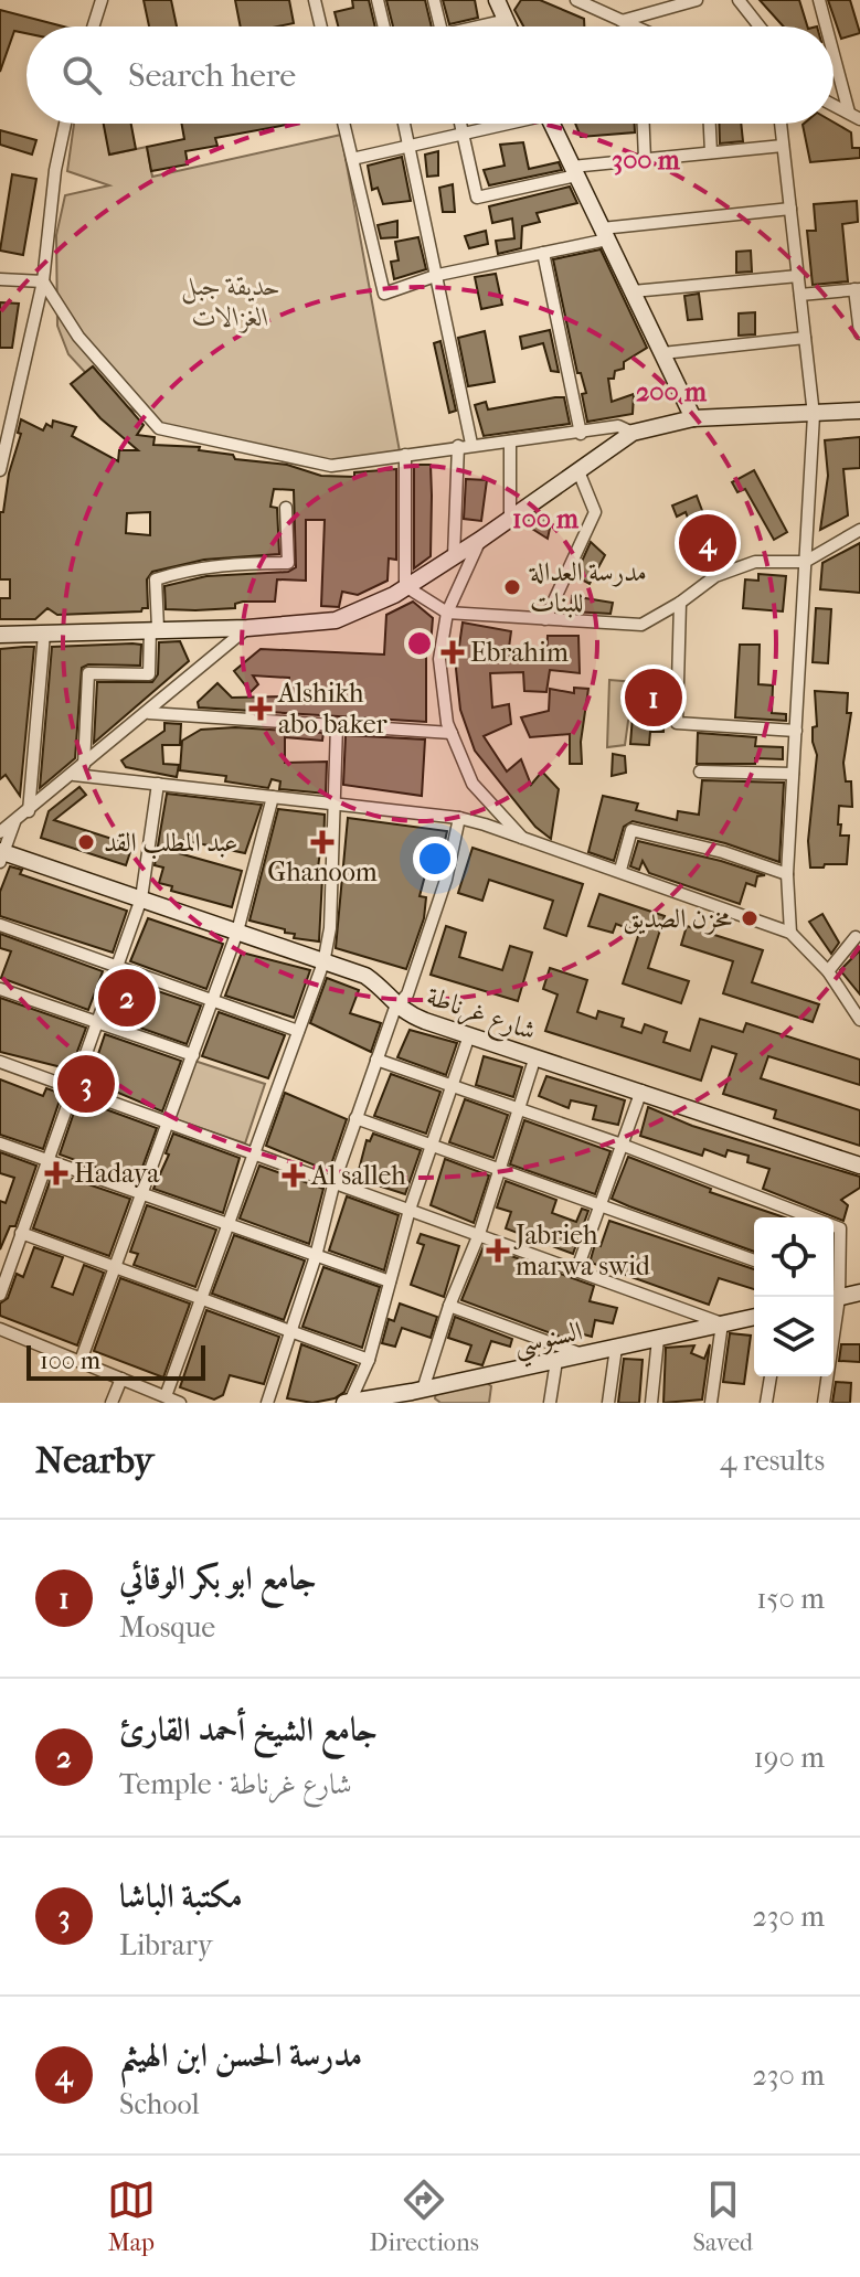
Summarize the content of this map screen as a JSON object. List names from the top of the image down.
{
  "streets": {
    "main road": ["شارع غرناطة", "السنوسي"]
  },
  "parks": ["حديقة جبل الغزالات"],
  "places": {
    "other": ["مدرسة العدالة للبنات", "عبد المطلب القد", "مخزن الصديق"],
    "health": [
      "Ebrahim",
      "Alshikh abo baker",
      "Ghanoom",
      "Hadaya",
      "Al salleh",
      "Jabrieh marwa swid"
    ]
  },
  "scale_bar": "100 m",
  "page": {
    "search": "Search here",
    "pins": [
      "4",
      "1",
      "2",
      "3"
    ],
    "scale": "100 m",
    "heading": ["Nearby", "4 results"],
    "list": [
      {
        "mark": "1",
        "name": "جامع ابو بكر الوقائي",
        "note": "Mosque",
        "value": "150 m"
      },
      {
        "mark": "2",
        "name": "جامع الشيخ أحمد القارئ",
        "note": "Temple · شارع غرناطة",
        "value": "190 m"
      },
      {
        "mark": "3",
        "name": "مكتبة الباشا",
        "note": "Library",
        "value": "230 m"
      },
      {
        "mark": "4",
        "name": "مدرسة الحسن ابن الهيثم",
        "note": "School",
        "value": "230 m"
      }
    ],
    "nav": ["Map", "Directions", "Saved"]
  },
  "rings": ["300 m", "200 m", "100 m"]
}
